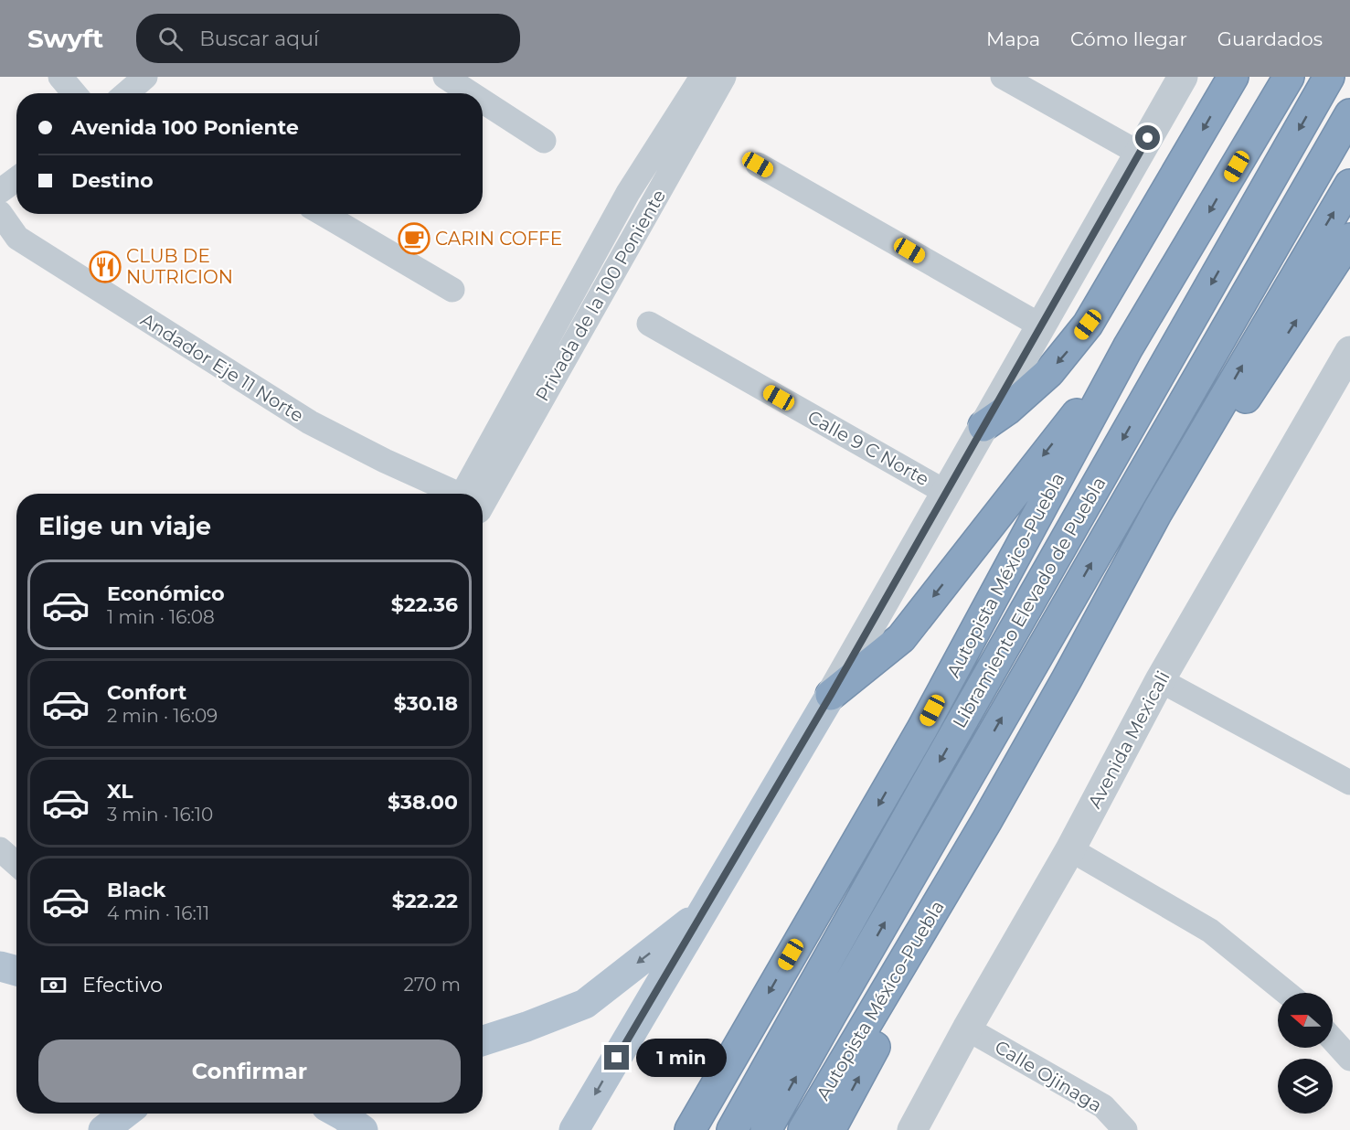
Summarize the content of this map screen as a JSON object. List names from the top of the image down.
{
  "streets": {
    "highway": ["Autopista México-Puebla", "Libramiento Elevado de Puebla"],
    "street": [
      "Privada de la 100 Poniente",
      "Andador Eje 11 Norte",
      "Calle 9 C Norte",
      "Avenida Mexicali",
      "Calle Ojinaga"
    ]
  },
  "crossings": [
    ["Avenida Mexicali", "Calle Ojinaga"]
  ],
  "places": {
    "cafe": ["CARIN COFFE"],
    "restaurant": ["CLUB DE NUTRICION"]
  },
  "north": "left",
  "page": {
    "header": "Swyft",
    "search": "Buscar aquí",
    "nav": ["Mapa", "Cómo llegar", "Guardados"],
    "banner": ["Avenida 100 Poniente", "Destino"],
    "heading": "Elige un viaje",
    "list": [
      {
        "name": "Económico",
        "note": "1 min · 16:08",
        "value": "$22.36"
      },
      {
        "name": "Confort",
        "note": "2 min · 16:09",
        "value": "$30.18"
      },
      {
        "name": "XL",
        "note": "3 min · 16:10",
        "value": "$38.00"
      },
      {
        "name": "Black",
        "note": "4 min · 16:11",
        "value": "$22.22"
      }
    ],
    "pay": ["Efectivo", "270 m"],
    "buttons": "Confirmar",
    "bubble": "1 min"
  }
}
